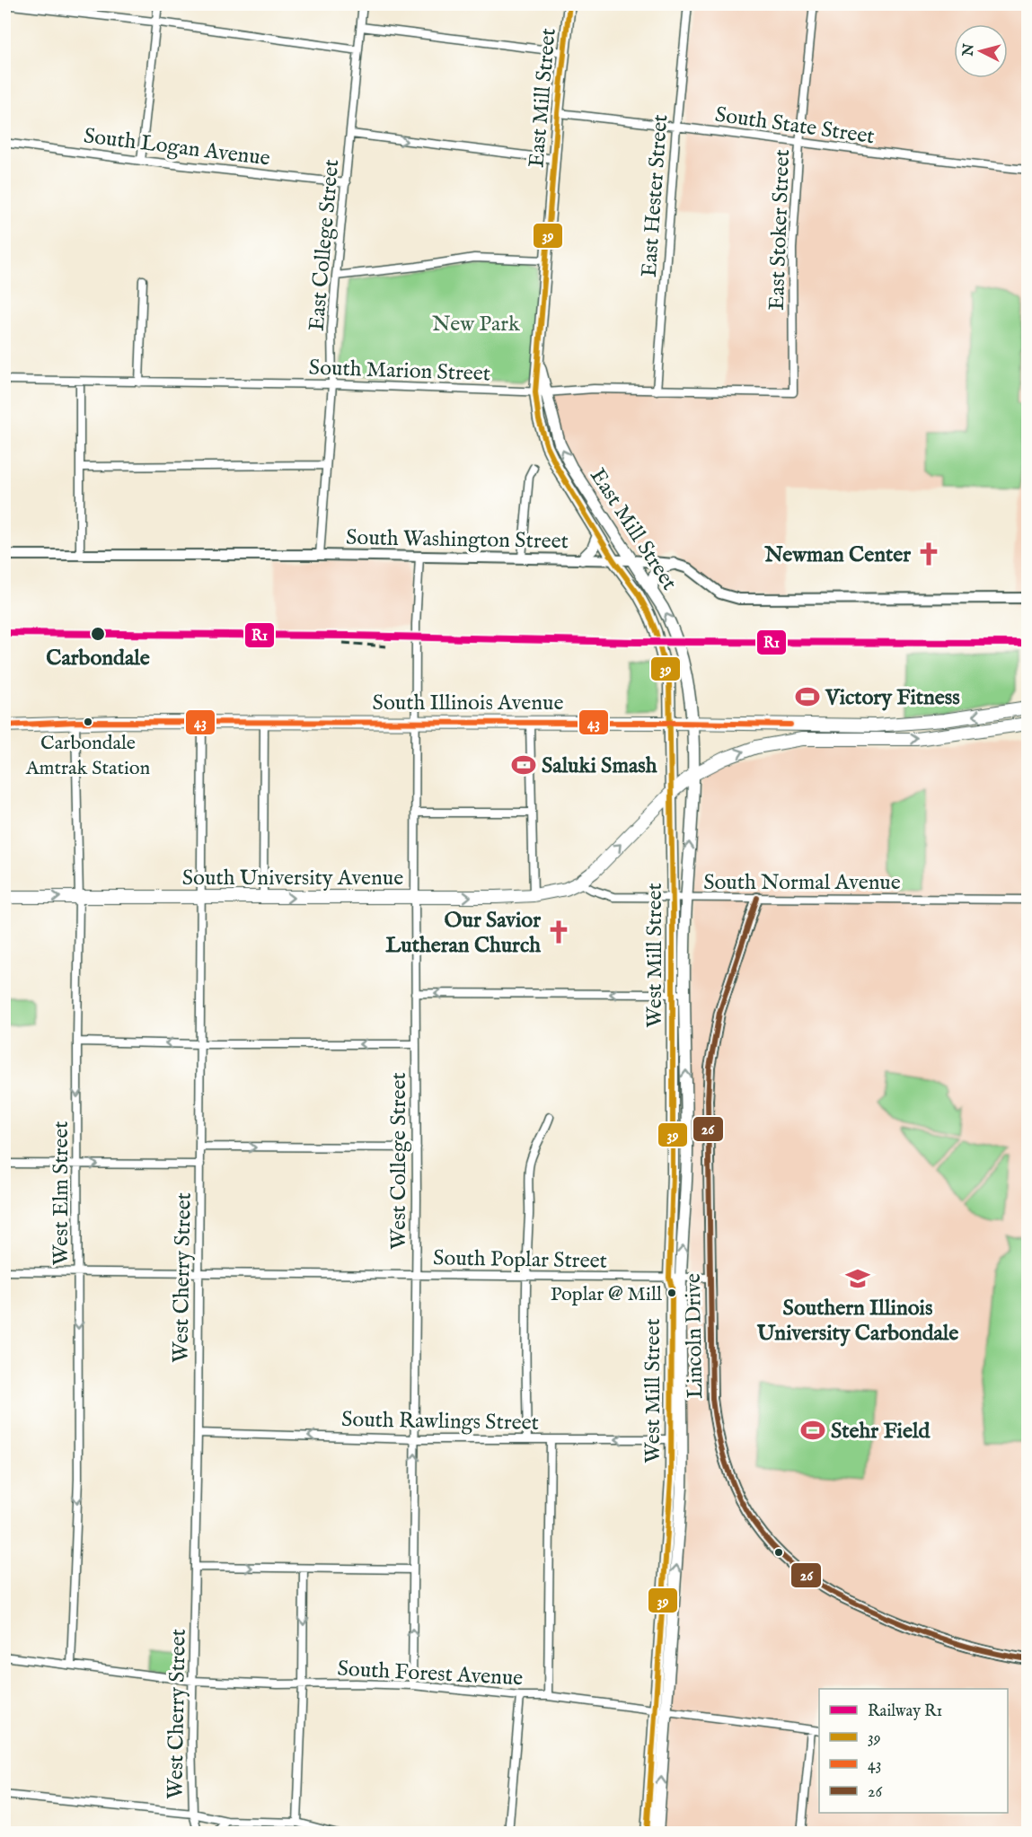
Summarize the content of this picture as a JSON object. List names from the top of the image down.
{
  "streets": {
    "highway": ["South Illinois Avenue", "South University Avenue"],
    "main road": ["East Mill Street", "West Mill Street"],
    "street": [
      "South State Street",
      "South Logan Avenue",
      "East Hester Street",
      "East Stoker Street",
      "East College Street",
      "South Marion Street",
      "South Washington Street",
      "South Normal Avenue",
      "West College Street",
      "West Elm Street",
      "South Poplar Street",
      "West Cherry Street",
      "Lincoln Drive",
      "South Rawlings Street",
      "South Forest Avenue"
    ]
  },
  "crossings": [
    ["East Mill Street", "South State Street"],
    ["East Mill Street", "South Marion Street"],
    ["East Mill Street", "South Washington Street"],
    ["East Mill Street", "South Illinois Avenue"],
    ["East Mill Street", "West Mill Street"],
    ["South State Street", "East Hester Street"],
    ["South State Street", "East Stoker Street"],
    ["South Logan Avenue", "East College Street"],
    ["East Hester Street", "South Marion Street"],
    ["East Stoker Street", "South Marion Street"],
    ["East College Street", "South Marion Street"],
    ["East College Street", "South Washington Street"],
    ["South Washington Street", "West College Street"],
    ["South Illinois Avenue", "West Mill Street"],
    ["South Illinois Avenue", "West College Street"],
    ["South Illinois Avenue", "West Elm Street"],
    ["South Illinois Avenue", "West Cherry Street"],
    ["South University Avenue", "South Normal Avenue"],
    ["South University Avenue", "West College Street"],
    ["South University Avenue", "West Elm Street"],
    ["South University Avenue", "West Cherry Street"],
    ["South Normal Avenue", "West Mill Street"],
    ["South Normal Avenue", "Lincoln Drive"],
    ["West Mill Street", "South Poplar Street"],
    ["West Mill Street", "South Rawlings Street"],
    ["West Mill Street", "South Forest Avenue"],
    ["West College Street", "South Poplar Street"],
    ["West College Street", "South Rawlings Street"],
    ["West College Street", "South Forest Avenue"],
    ["West Elm Street", "South Poplar Street"],
    ["West Elm Street", "South Forest Avenue"],
    ["South Poplar Street", "West Cherry Street"],
    ["South Poplar Street", "Lincoln Drive"],
    ["West Cherry Street", "South Rawlings Street"],
    ["West Cherry Street", "South Forest Avenue"]
  ],
  "one_way": ["South University Avenue", "West Elm Street", "South Rawlings Street"],
  "parks": ["New Park"],
  "places": {
    "church": ["Newman Center", "Our Savior Lutheran Church"],
    "other": ["Carbondale", "Carbondale Amtrak Station", "Poplar @ Mill"],
    "sports": ["Victory Fitness", "Saluki Smash", "Stehr Field"],
    "school or university": ["Southern Illinois University Carbondale"]
  },
  "lines": [
    "transit line 39",
    "rail line R1",
    "transit line 43",
    "transit line 26"
  ],
  "legend": [
    "Railway R1",
    "39",
    "43",
    "26"
  ],
  "north": "left"
}
